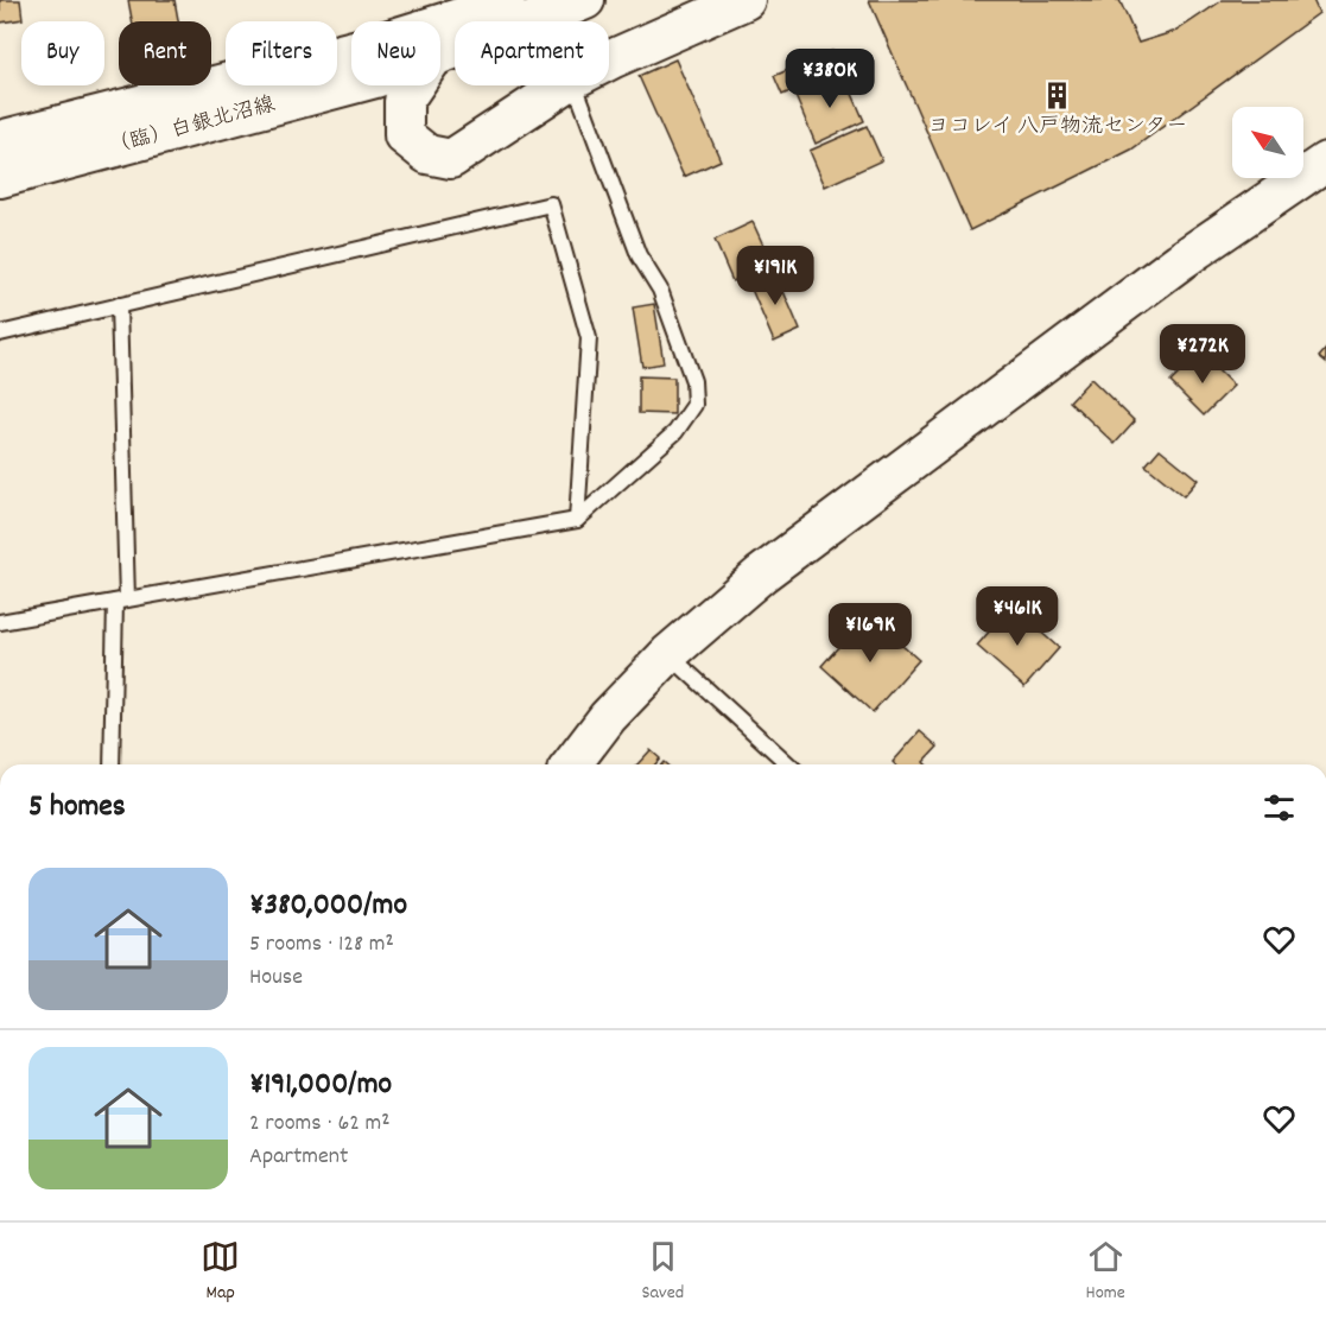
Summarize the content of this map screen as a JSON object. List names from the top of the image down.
{
  "streets": {
    "street": ["（臨）白銀北沼線"]
  },
  "places": {
    "building": ["ヨコレイ 八戸物流センター"]
  },
  "north": "top left",
  "page": {
    "chip": [
      "Buy",
      "Rent",
      "Filters",
      "New",
      "Apartment"
    ],
    "price": [
      "¥380K",
      "¥191K",
      "¥272K",
      "¥461K",
      "¥169K"
    ],
    "heading": "5 homes",
    "list": [
      {
        "name": "¥380,000/mo",
        "note": "5 rooms · 128 m² · House"
      },
      {
        "name": "¥191,000/mo",
        "note": "2 rooms · 62 m² · Apartment"
      }
    ],
    "tabs": ["Map", "Saved", "Home"]
  }
}
